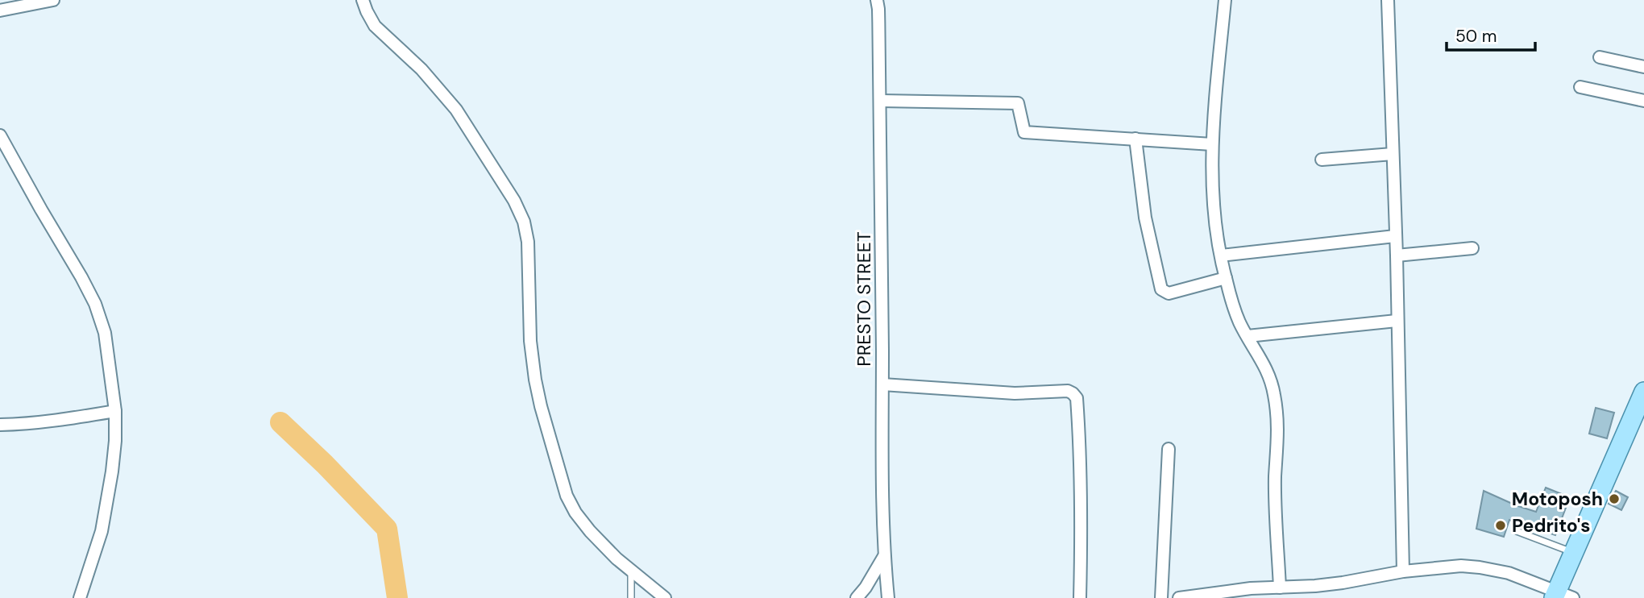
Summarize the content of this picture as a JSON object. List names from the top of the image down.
{
  "streets": {
    "street": ["PRESTO STREET"]
  },
  "places": ["Motoposh", "Pedrito's"],
  "scale_bar": "50 m"
}
